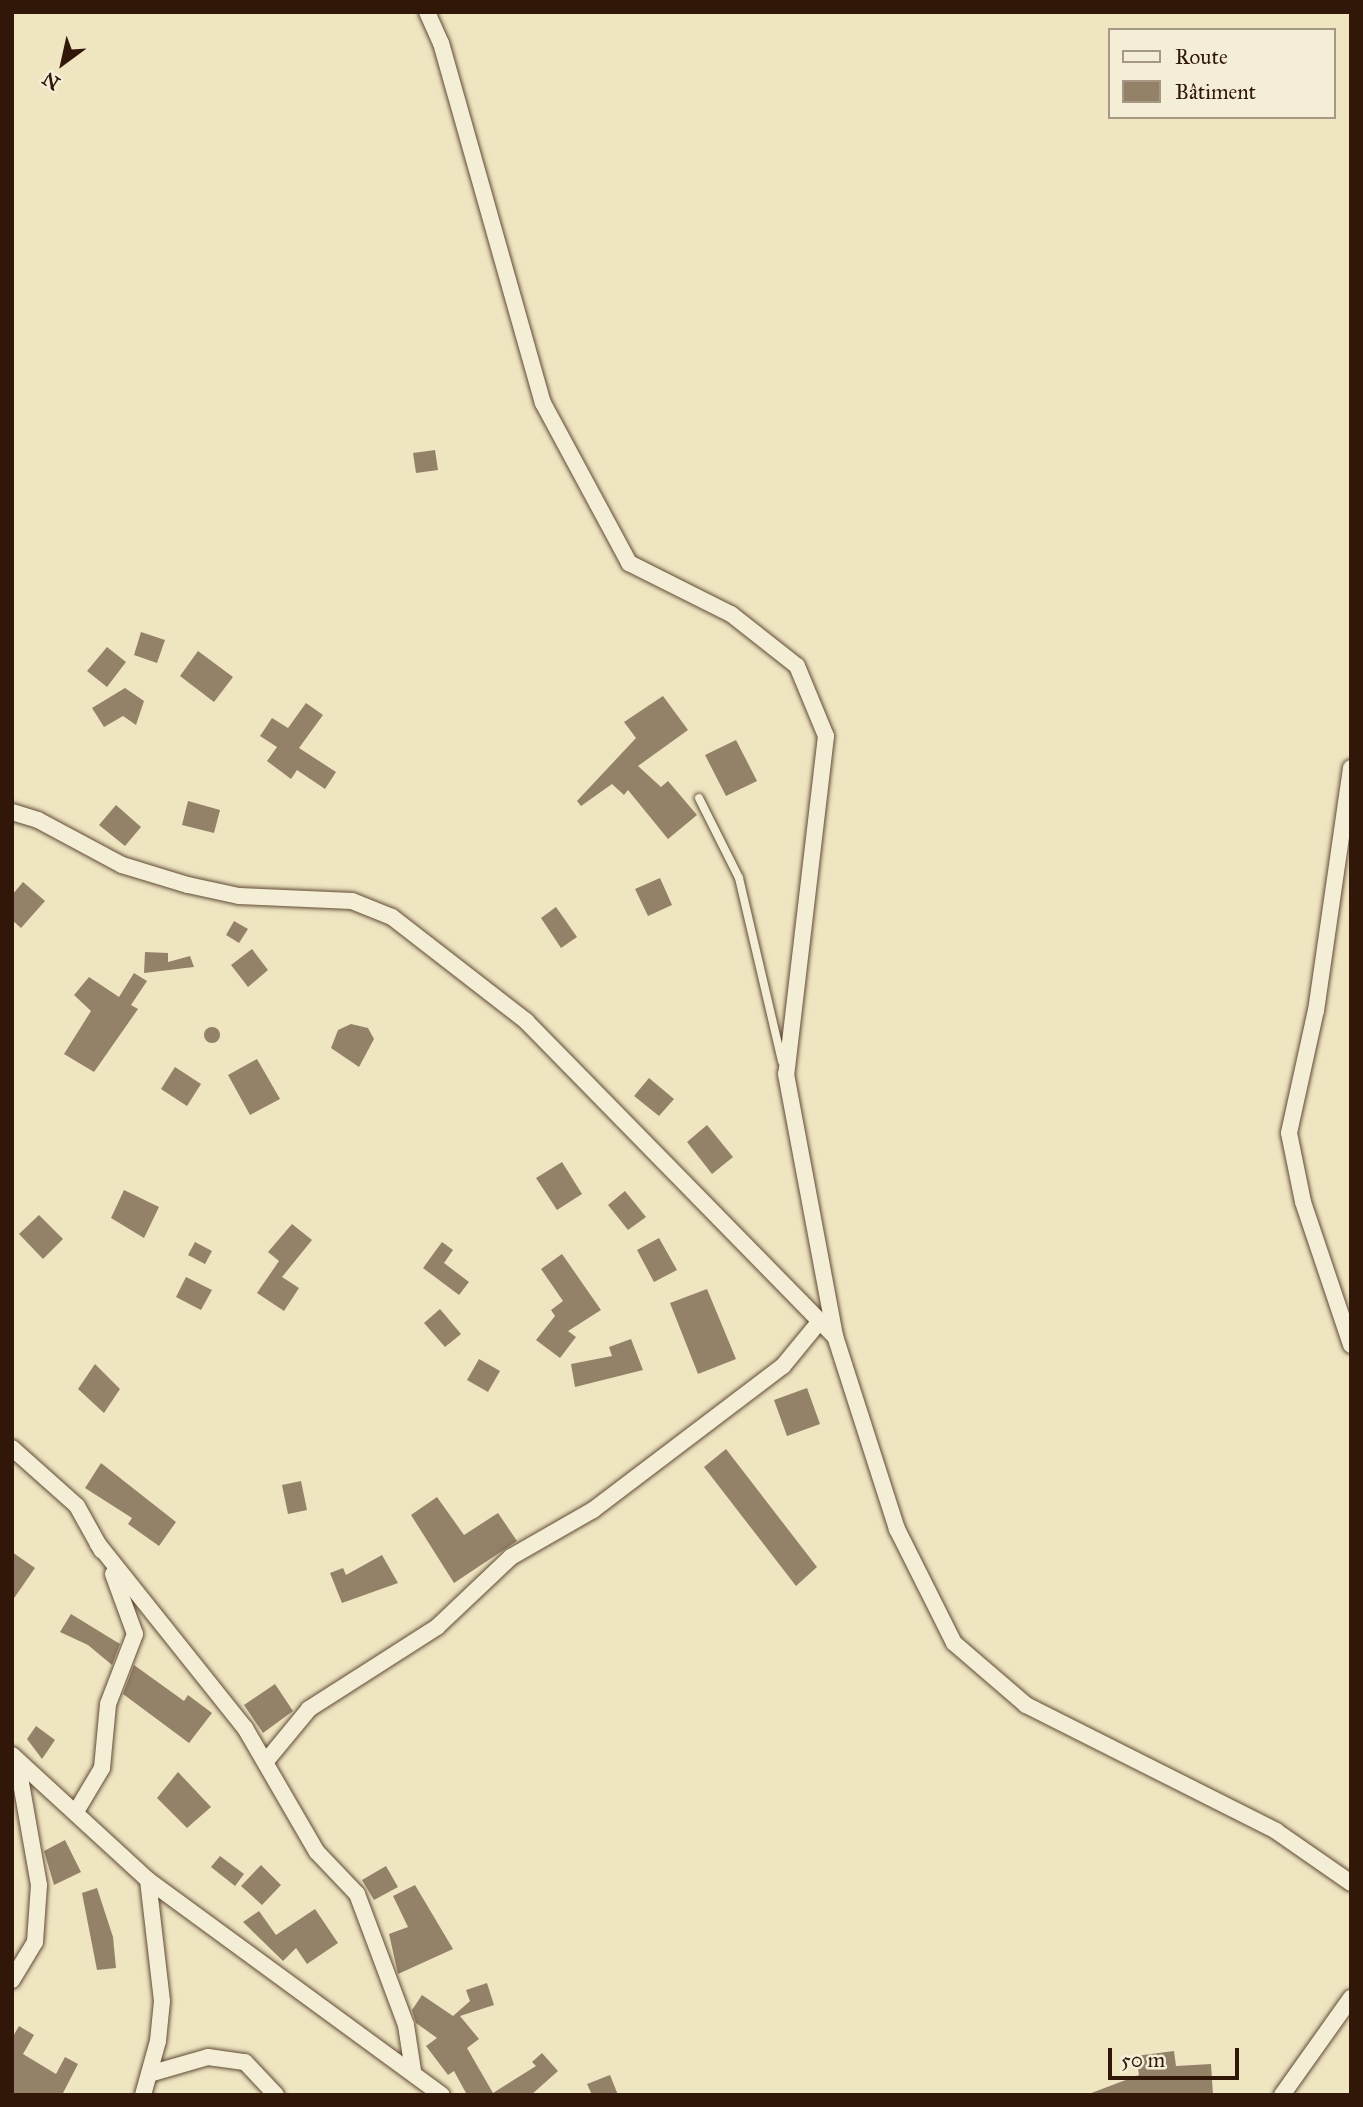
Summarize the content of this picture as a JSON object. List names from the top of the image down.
{
  "legend": ["Route", "Bâtiment"],
  "scale_bar": "50 m",
  "north": "bottom left"
}
